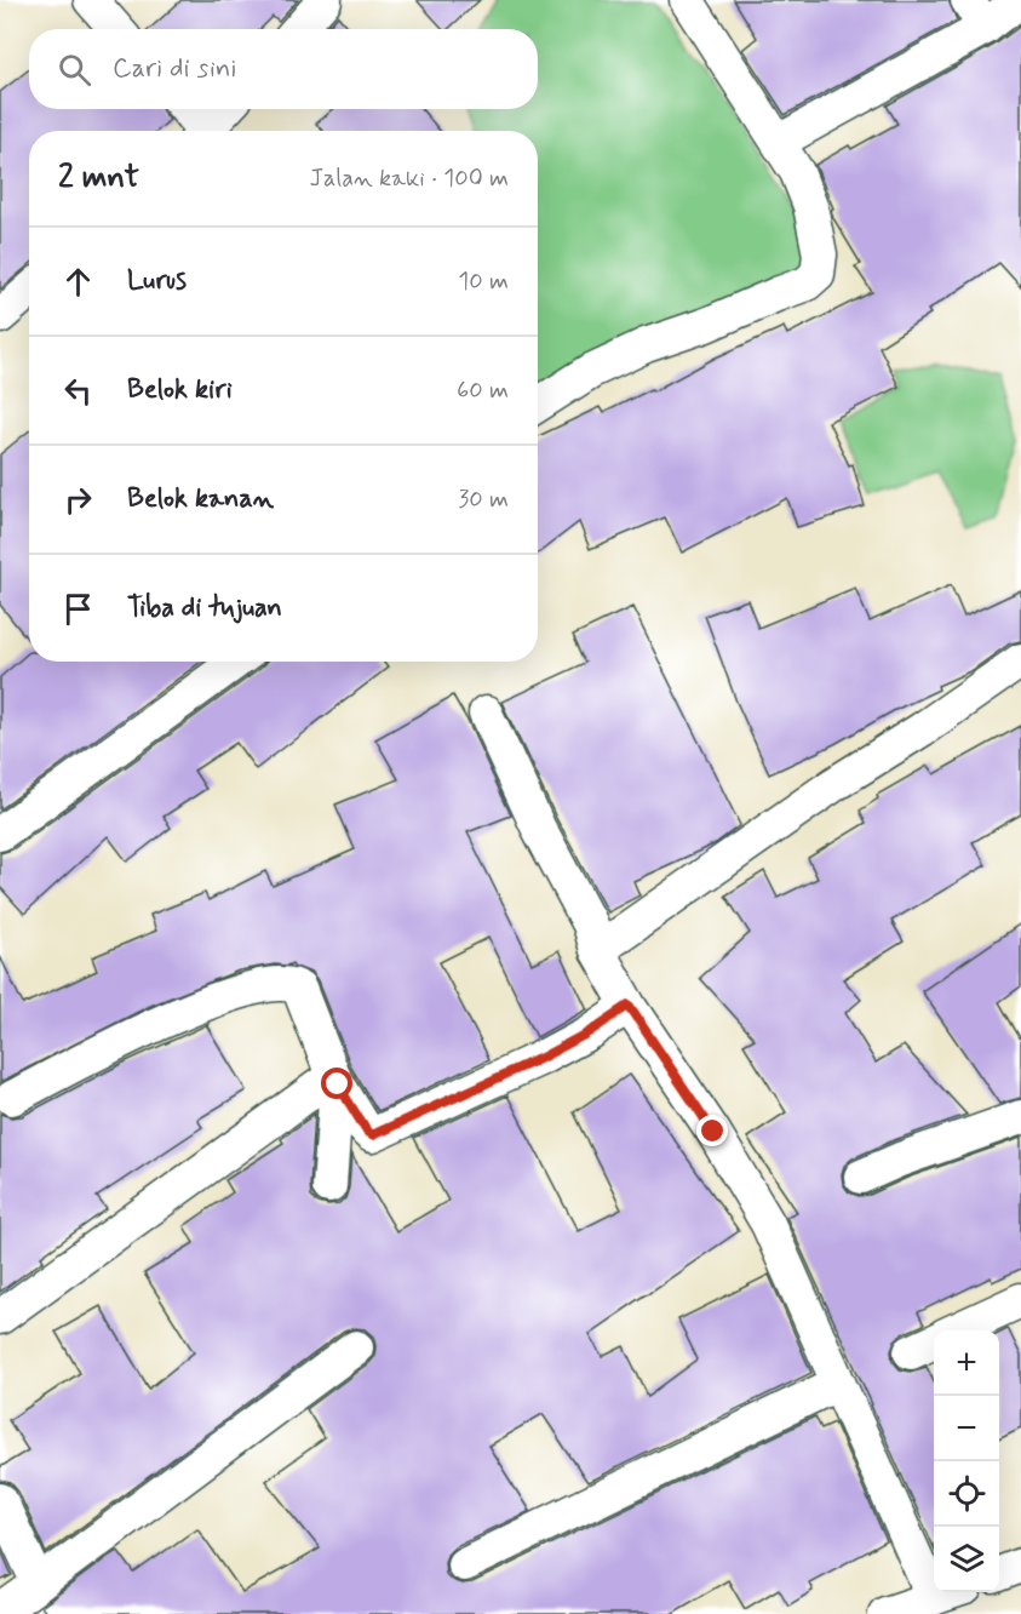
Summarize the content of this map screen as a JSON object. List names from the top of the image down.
{
  "page": {
    "search": "Cari di sini",
    "heading": ["2 mnt", "Jalan kaki · 100 m"],
    "list": [
      ["Lurus", "10 m"],
      ["Belok kiri", "60 m"],
      ["Belok kanan", "30 m"],
      "Tiba di tujuan"
    ],
    "map_buttons": ["+", "−"]
  }
}
